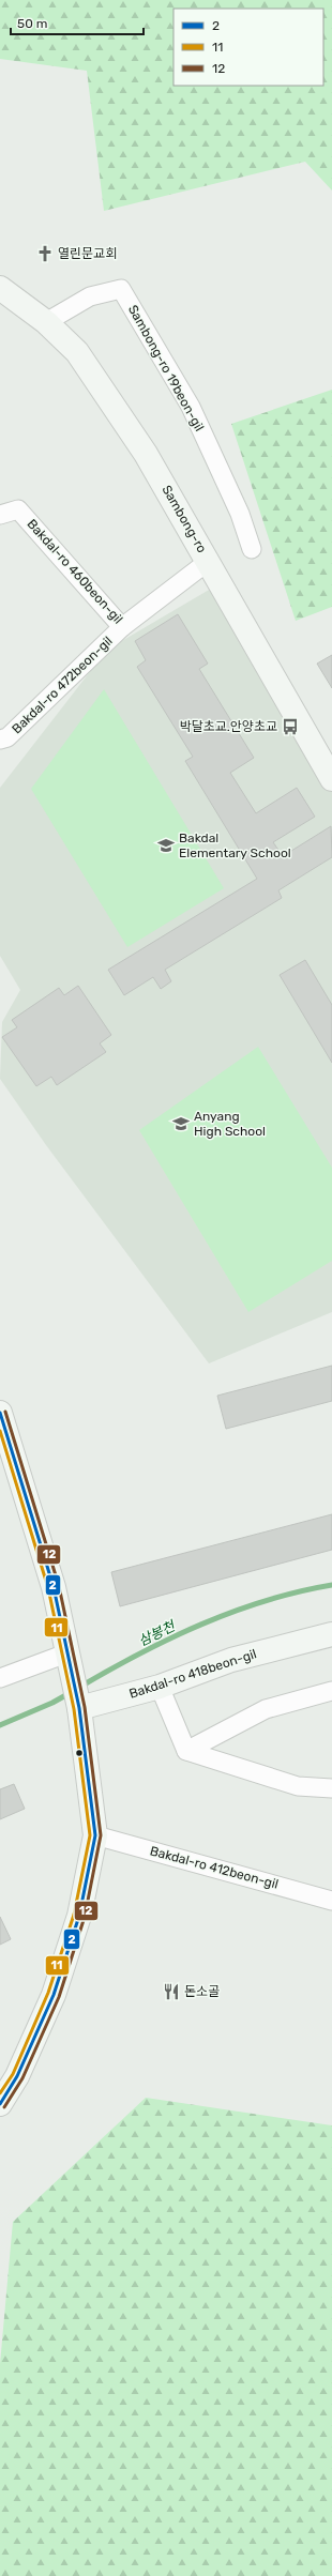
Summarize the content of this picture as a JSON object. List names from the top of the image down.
{
  "streets": {
    "street": [
      "Sambong-ro 19beon-gil",
      "Sambong-ro",
      "Bakdal-ro 460beon-gil",
      "Bakdal-ro 472beon-gil",
      "Bakdal-ro 418beon-gil",
      "Bakdal-ro 412beon-gil"
    ]
  },
  "crossings": [
    ["Sambong-ro 19beon-gil", "Sambong-ro"],
    ["Sambong-ro", "Bakdal-ro 460beon-gil"],
    ["Bakdal-ro 460beon-gil", "Bakdal-ro 472beon-gil"]
  ],
  "water": ["삼봉천"],
  "places": {
    "church": ["열린문교회"],
    "bus stop": ["박달초교.안양초교"],
    "school or university": ["Bakdal Elementary School", "Anyang High School"],
    "restaurant": ["돈소골"]
  },
  "lines": ["transit line 12", "transit line 2", "transit line 11"],
  "legend": ["2", "11", "12"],
  "scale_bar": "50 m"
}
